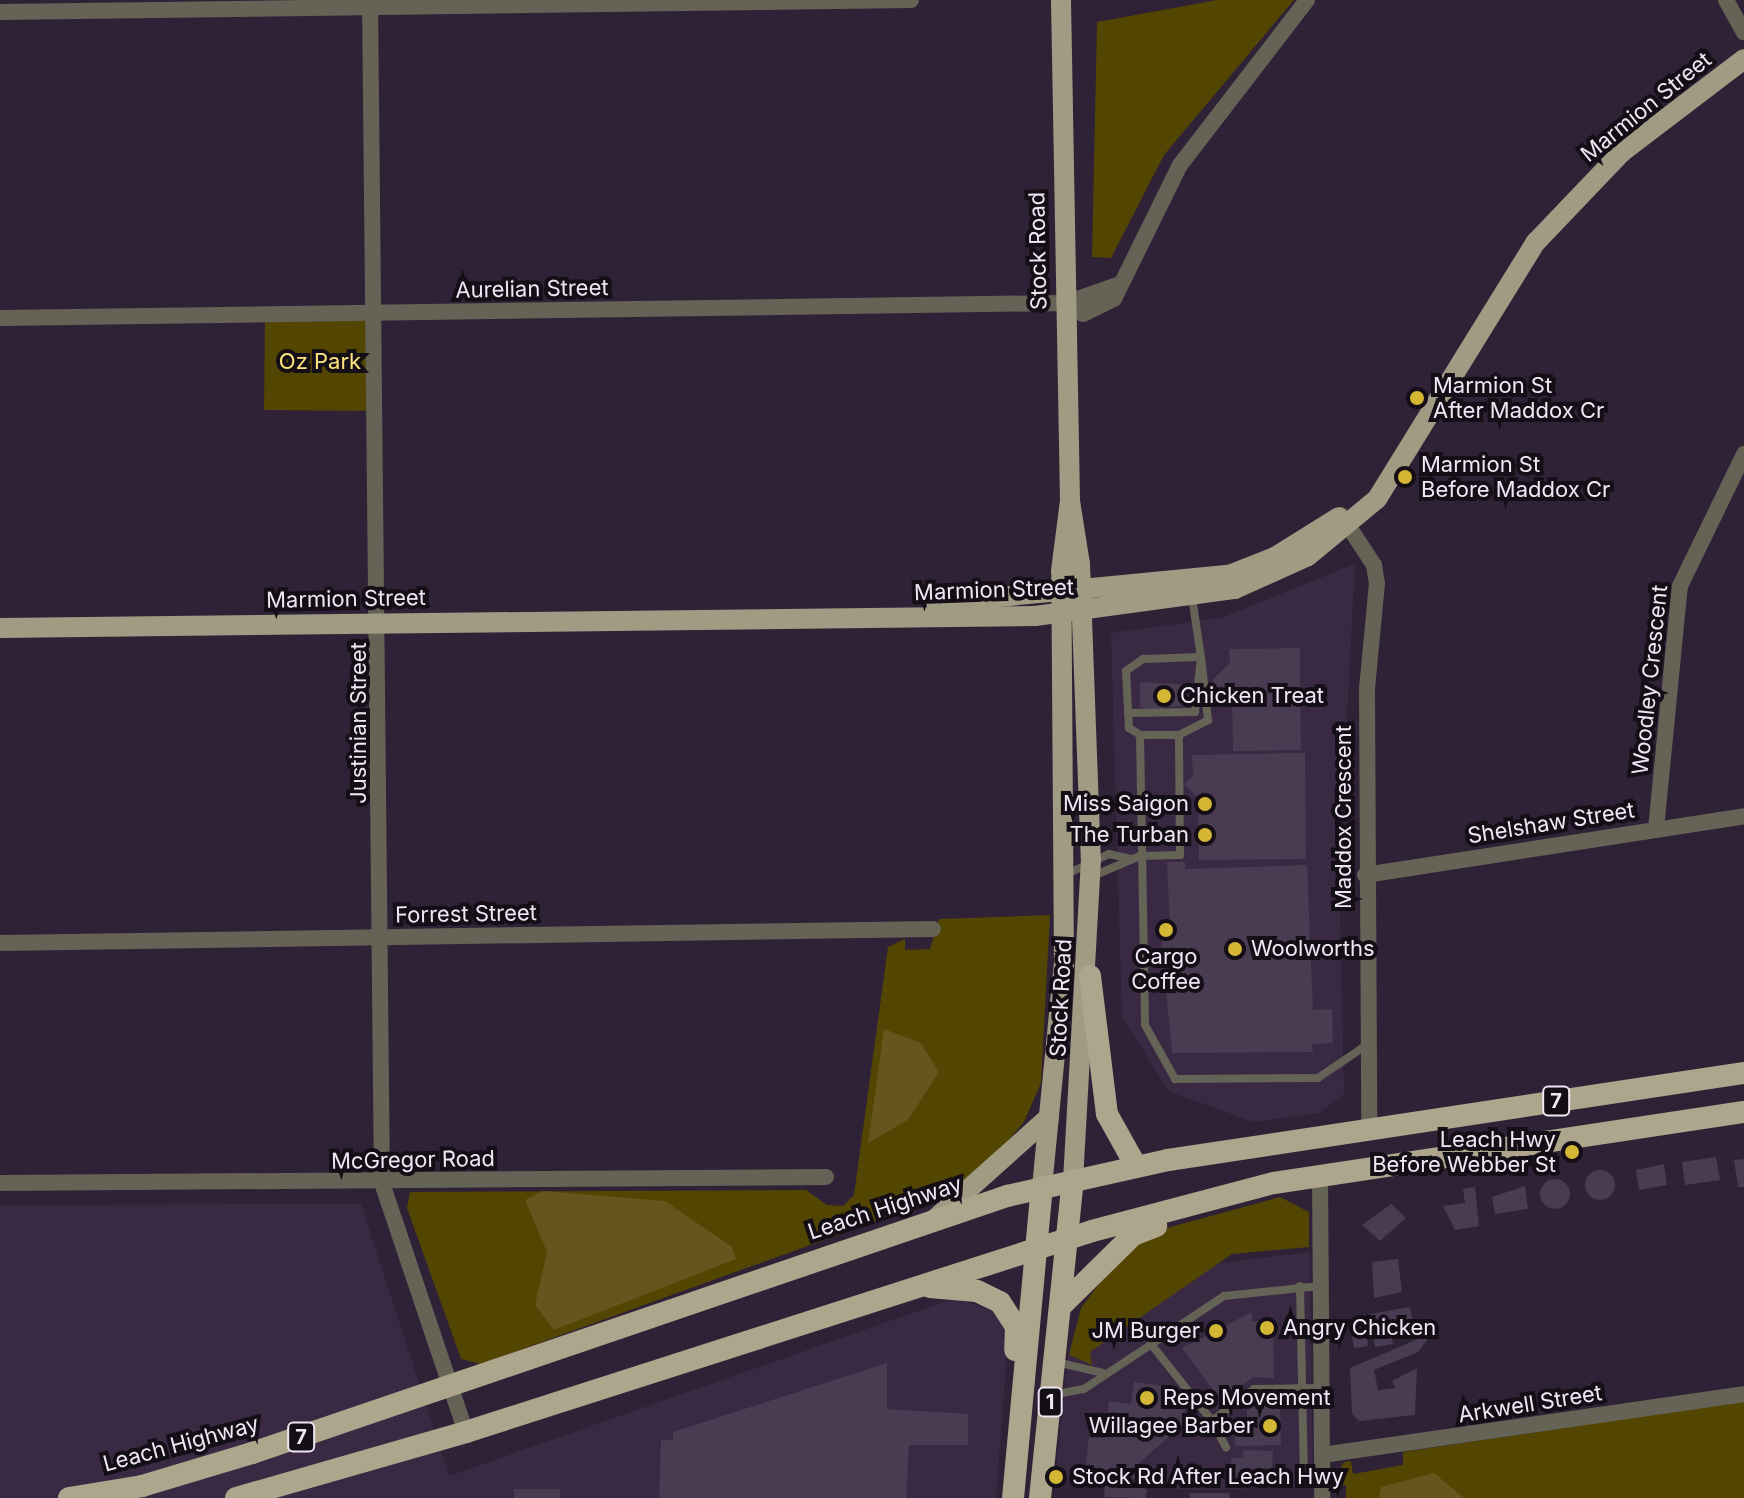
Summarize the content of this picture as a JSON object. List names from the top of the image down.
{
  "streets": {
    "highway": [
      "Stock Road",
      "7",
      "Leach Highway",
      "1"
    ],
    "main road": ["Marmion Street"],
    "street": [
      "Aurelian Street",
      "Woodley Crescent",
      "Justinian Street",
      "Maddox Crescent",
      "Shelshaw Street",
      "Forrest Street",
      "McGregor Road",
      "Arkwell Street"
    ]
  },
  "crossings": [
    ["Marmion Street", "Stock Road"],
    ["Marmion Street", "Justinian Street"],
    ["Marmion Street", "Maddox Crescent"],
    ["Stock Road", "Aurelian Street"],
    ["Stock Road", "7"],
    ["Stock Road", "Leach Highway"],
    ["Aurelian Street", "Justinian Street"],
    ["Woodley Crescent", "Shelshaw Street"],
    ["Justinian Street", "Forrest Street"],
    ["Justinian Street", "7"],
    ["Justinian Street", "McGregor Road"],
    ["Justinian Street", "Leach Highway"],
    ["Maddox Crescent", "Shelshaw Street"],
    ["Maddox Crescent", "Leach Highway"]
  ],
  "parks": ["Oz Park"],
  "places": [
    "Marmion St After Maddox Cr",
    "Marmion St Before Maddox Cr",
    "Chicken Treat",
    "Miss Saigon",
    "The Turban",
    "Cargo Coffee",
    "Woolworths",
    "Leach Hwy Before Webber St",
    "Angry Chicken",
    "JM Burger",
    "Reps Movement",
    "Willagee Barber",
    "Stock Rd After Leach Hwy"
  ]
}
